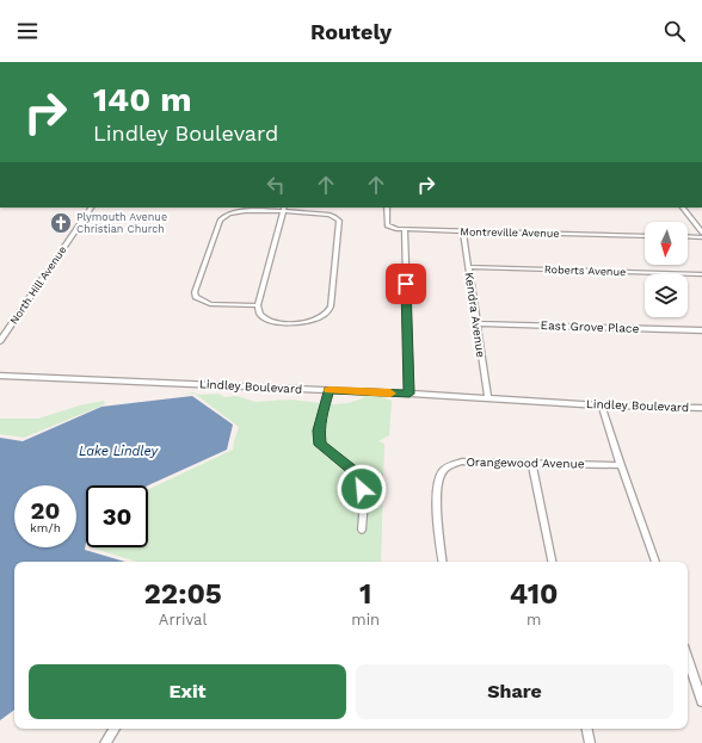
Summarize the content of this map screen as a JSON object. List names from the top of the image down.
{
  "streets": {
    "street": [
      "Montreville Avenue",
      "Roberts Avenue",
      "North Hill Avenue",
      "Kendra Avenue",
      "East Grove Place",
      "Lindley Boulevard",
      "Orangewood Avenue"
    ]
  },
  "crossings": [
    ["Montreville Avenue", "Kendra Avenue"],
    ["Roberts Avenue", "Kendra Avenue"],
    ["Kendra Avenue", "East Grove Place"],
    ["Kendra Avenue", "Lindley Boulevard"]
  ],
  "water": ["Lake Lindley"],
  "places": {
    "church": ["Plymouth Avenue Christian Church"]
  },
  "north": "bottom",
  "page": {
    "header": "Routely",
    "turn": ["140 m", "Lindley Boulevard"],
    "speed": "20 km/h",
    "limit": "30",
    "eta": [
      "22:05",
      "Arrival",
      "1",
      "min",
      "410",
      "m"
    ],
    "buttons": ["Exit", "Share"]
  }
}
